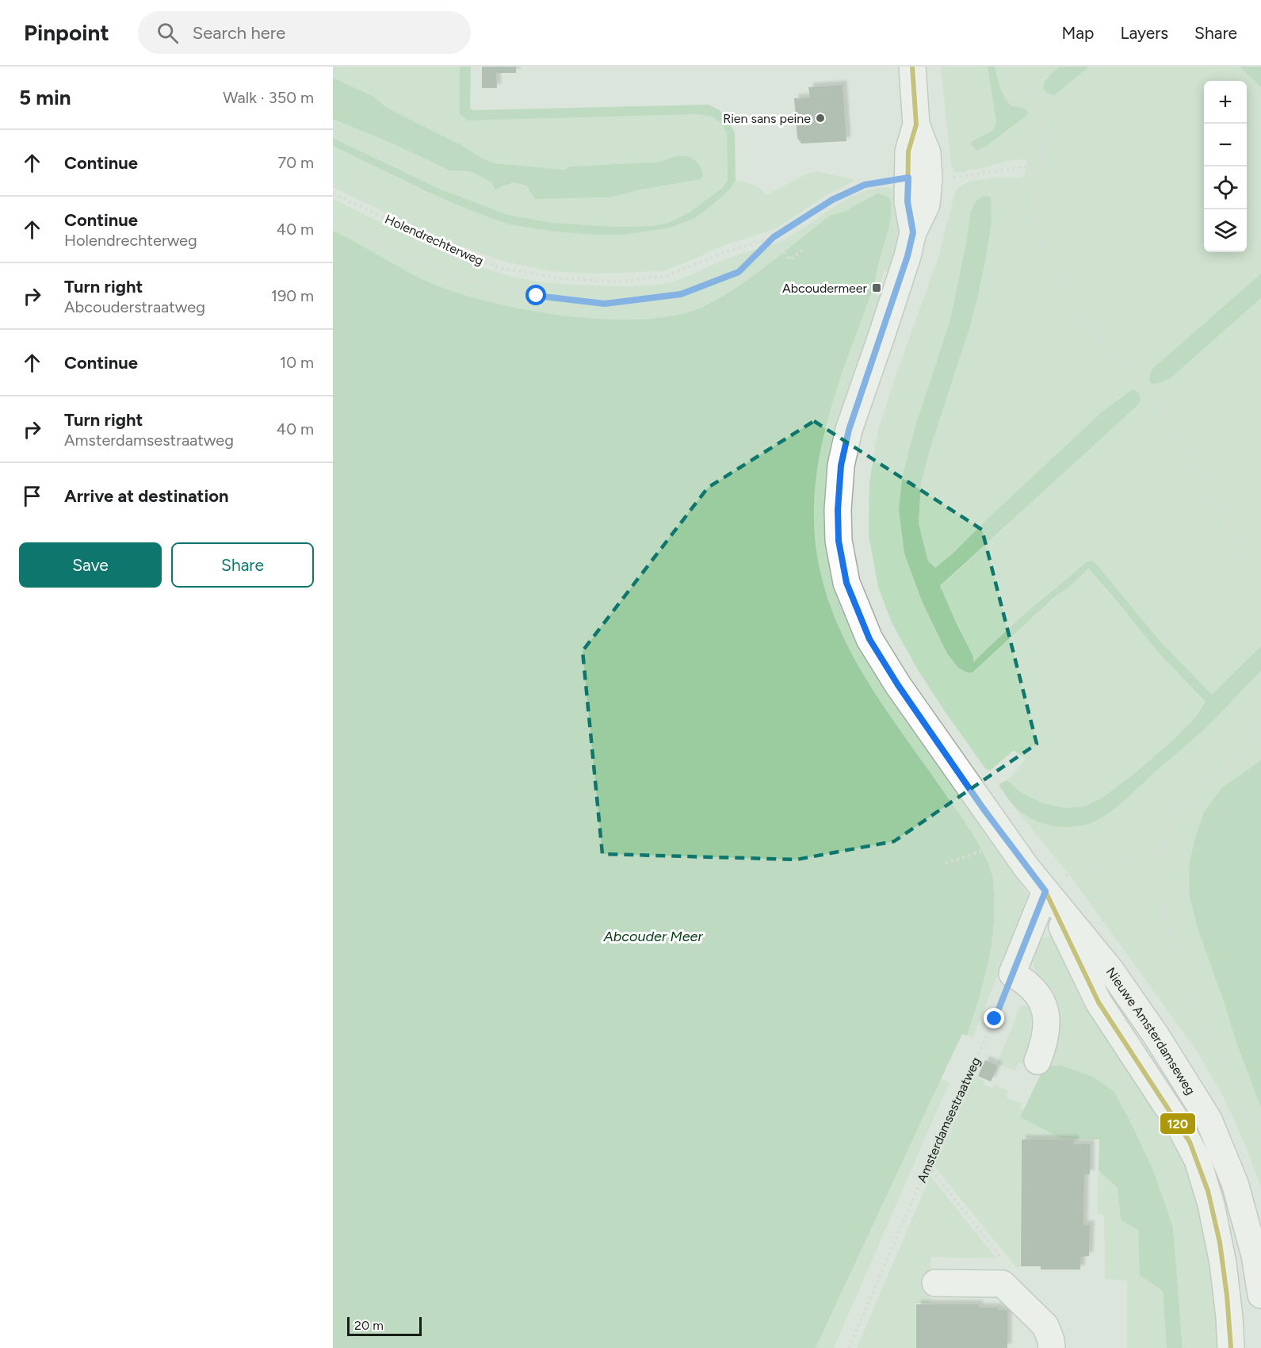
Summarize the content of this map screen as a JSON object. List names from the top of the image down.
{
  "streets": {
    "street": ["Nieuwe Amsterdamseweg"],
    "path": ["Holendrechterweg", "Amsterdamsestraatweg"]
  },
  "crossings": [
    ["Holendrechterweg", "Nieuwe Amsterdamseweg"]
  ],
  "water": ["Abcouder Meer"],
  "places": {
    "other": ["Rien sans peine"],
    "transit": ["Abcoudermeer"]
  },
  "lines": ["transit line 120"],
  "scale_bar": "20 m",
  "page": {
    "header": "Pinpoint",
    "search": "Search here",
    "nav": ["Map", "Layers", "Share"],
    "heading": ["5 min", "Walk · 350 m"],
    "map_buttons": ["+", "−"],
    "list": [
      ["Continue", "70 m"],
      ["Continue", "Holendrechterweg", "40 m"],
      ["Turn right", "Abcouderstraatweg", "190 m"],
      ["Continue", "10 m"],
      ["Turn right", "Amsterdamsestraatweg", "40 m"],
      "Arrive at destination"
    ],
    "buttons": ["Save", "Share"],
    "scale": "20 m"
  }
}
